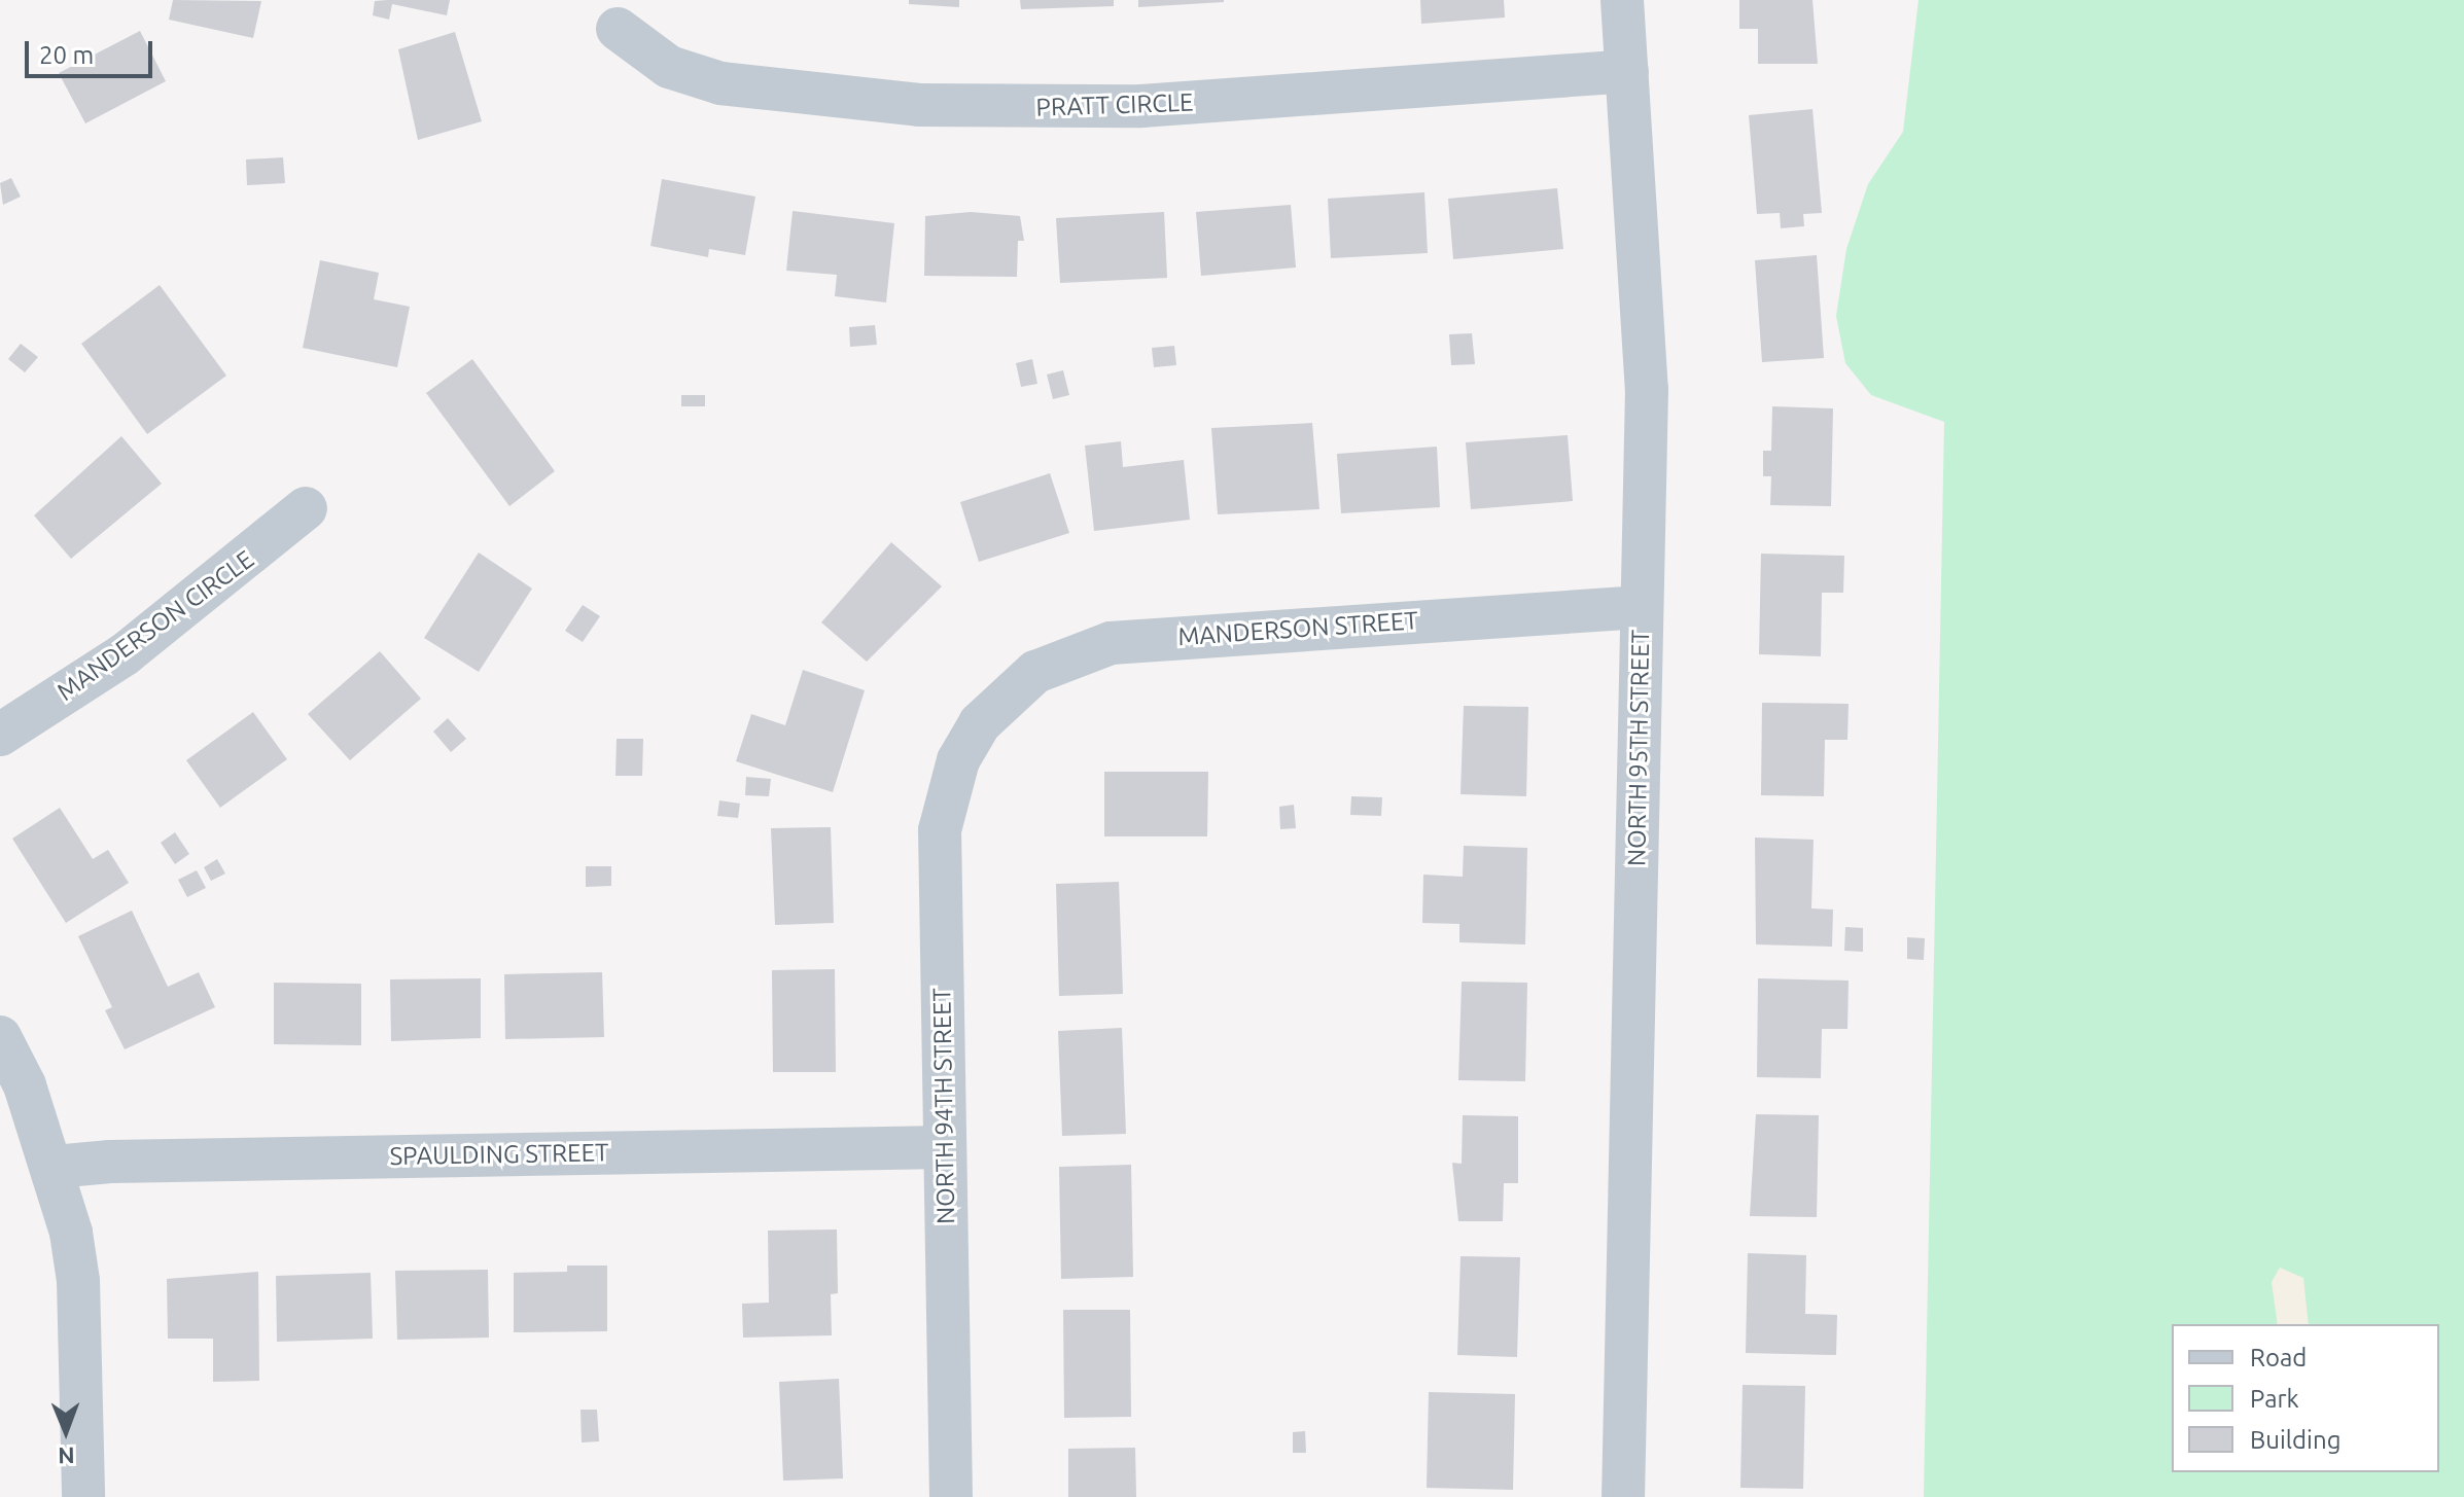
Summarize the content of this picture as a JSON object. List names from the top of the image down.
{
  "streets": {
    "street": [
      "PRATT CIRCLE",
      "MANDERSON CIRCLE",
      "MANDERSON STREET",
      "NORTH 95TH STREET",
      "NORTH 94TH STREET",
      "SPAULDING STREET"
    ]
  },
  "crossings": [
    ["PRATT CIRCLE", "NORTH 95TH STREET"],
    ["MANDERSON STREET", "NORTH 95TH STREET"],
    ["MANDERSON STREET", "NORTH 94TH STREET"],
    ["NORTH 94TH STREET", "SPAULDING STREET"]
  ],
  "legend": ["Road", "Park", "Building"],
  "scale_bar": "20 m",
  "north": "bottom"
}
